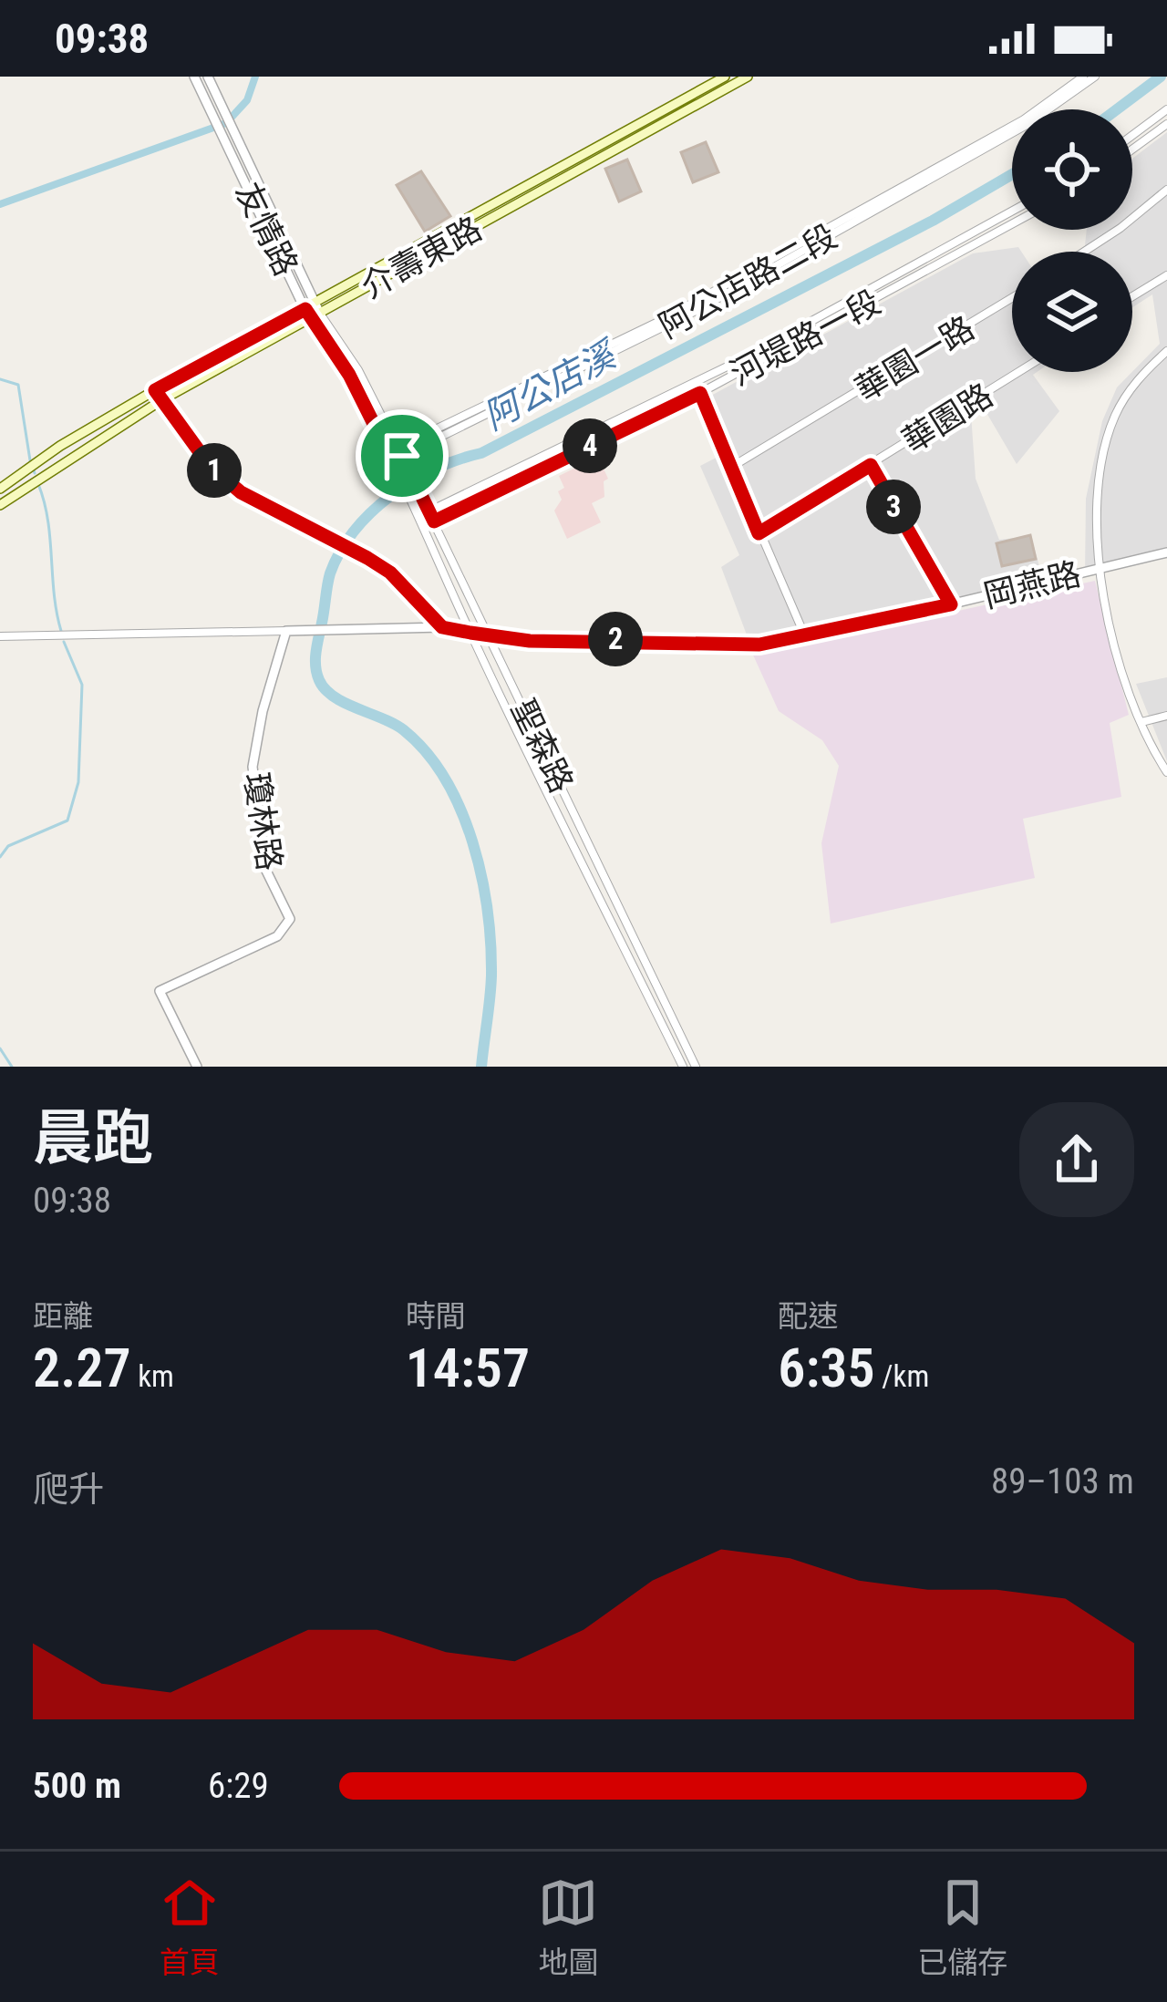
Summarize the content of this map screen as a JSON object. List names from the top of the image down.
{
  "streets": {
    "main road": ["介壽東路"],
    "street": [
      "友情路",
      "阿公店路二段",
      "河堤路一段",
      "華園一路",
      "華園路",
      "岡燕路",
      "聖森路",
      "瓊林路"
    ]
  },
  "crossings": [
    ["友情路", "介壽東路"],
    ["友情路", "聖森路"],
    ["介壽東路", "聖森路"],
    ["阿公店路二段", "聖森路"],
    ["河堤路一段", "聖森路"],
    ["岡燕路", "聖森路"],
    ["岡燕路", "瓊林路"]
  ],
  "water": ["阿公店溪"],
  "page": {
    "status": "09:38",
    "pins": [
      "4",
      "1",
      "3",
      "2"
    ],
    "heading": ["晨跑", "09:38"],
    "stats": [
      ["距離", "2.27 km"],
      ["時間", "14:57"],
      ["配速", "6:35 /km"]
    ],
    "chart": ["爬升", "89–103 m"],
    "list": [
      {
        "name": "500 m",
        "note": "6:29"
      }
    ],
    "tabs": ["首頁", "地圖", "已儲存"]
  }
}
